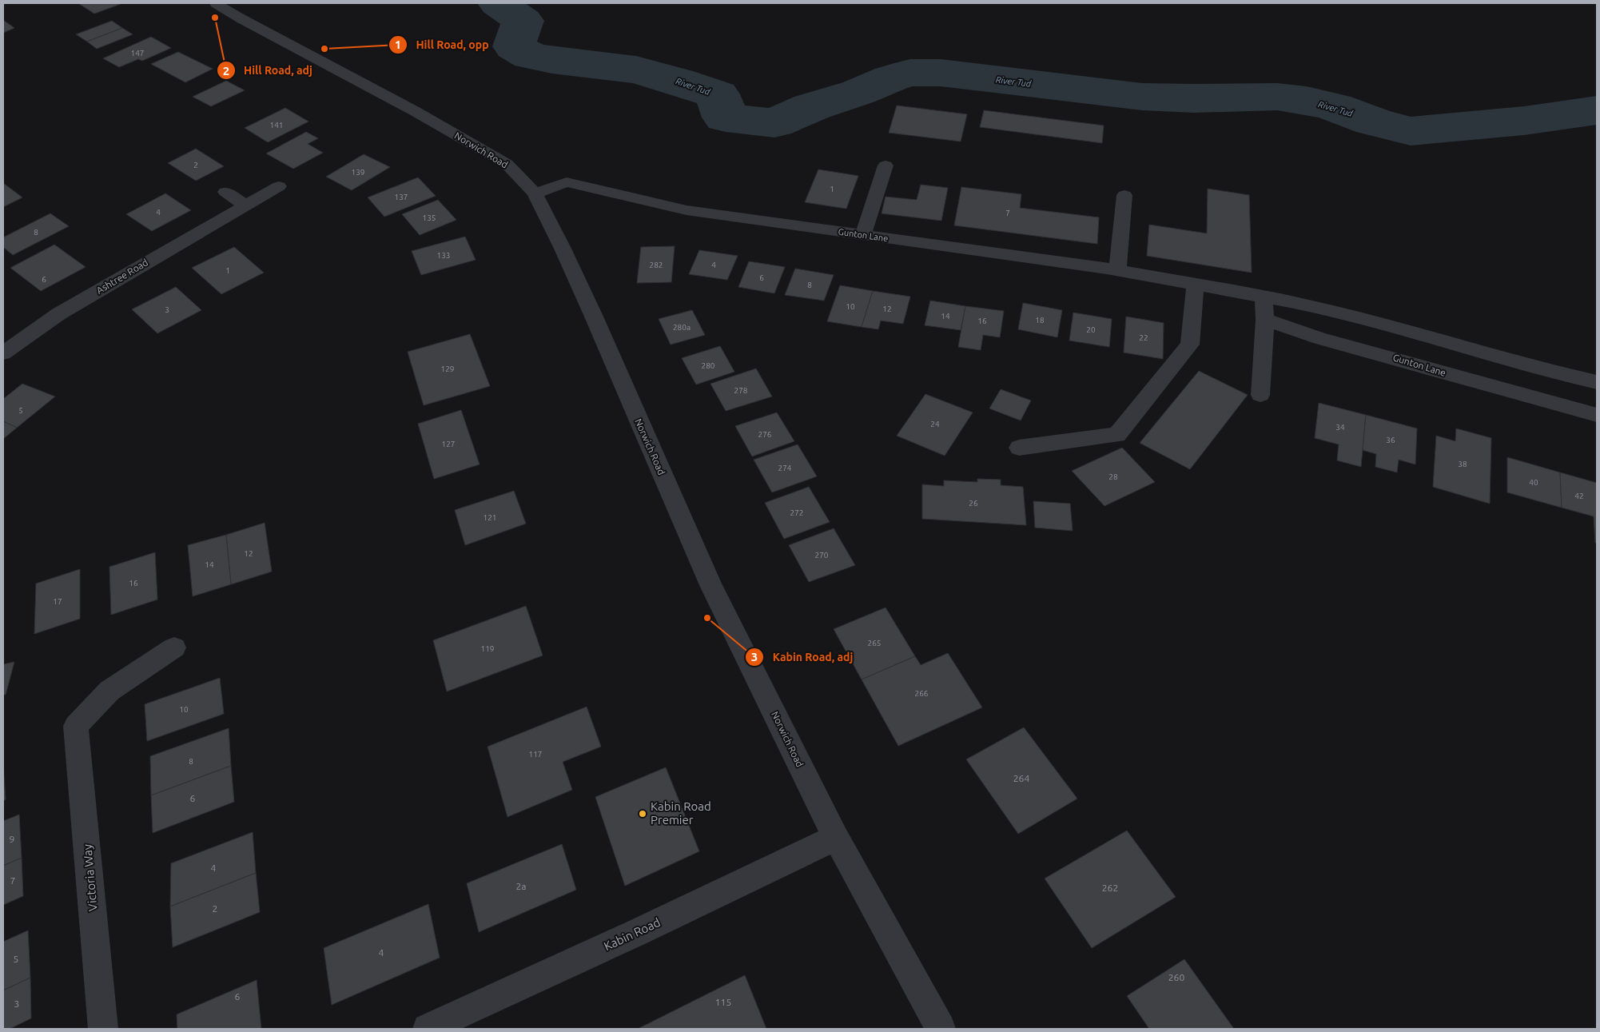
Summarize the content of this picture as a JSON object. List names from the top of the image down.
{
  "streets": {
    "street": [
      "Norwich Road",
      "Gunton Lane",
      "Ashtree Road",
      "Victoria Way",
      "Kabin Road"
    ]
  },
  "crossings": [
    ["Norwich Road", "Gunton Lane"],
    ["Norwich Road", "Kabin Road"]
  ],
  "water": ["River Tud"],
  "places": [
    "Hill Road, adj",
    "Hill Road, opp",
    "Kabin Road, adj",
    "Kabin Road Premier"
  ],
  "house_numbers": [
    "147",
    "141",
    "2",
    "139",
    "1",
    "137",
    "4",
    "7",
    "135",
    "8",
    "133",
    "282",
    "4",
    "1",
    "6",
    "6",
    "8",
    "10",
    "12",
    "3",
    "14",
    "18",
    "16",
    "280a",
    "20",
    "22",
    "280",
    "129",
    "278",
    "5",
    "24",
    "34",
    "276",
    "36",
    "127",
    "38",
    "274",
    "28",
    "40",
    "42",
    "26",
    "272",
    "121",
    "12",
    "270",
    "14",
    "16",
    "17",
    "265",
    "119",
    "266",
    "10",
    "117",
    "8",
    "264",
    "6",
    "9",
    "4",
    "7",
    "2a",
    "262",
    "2",
    "4",
    "5",
    "260",
    "6",
    "115",
    "3"
  ]
}
